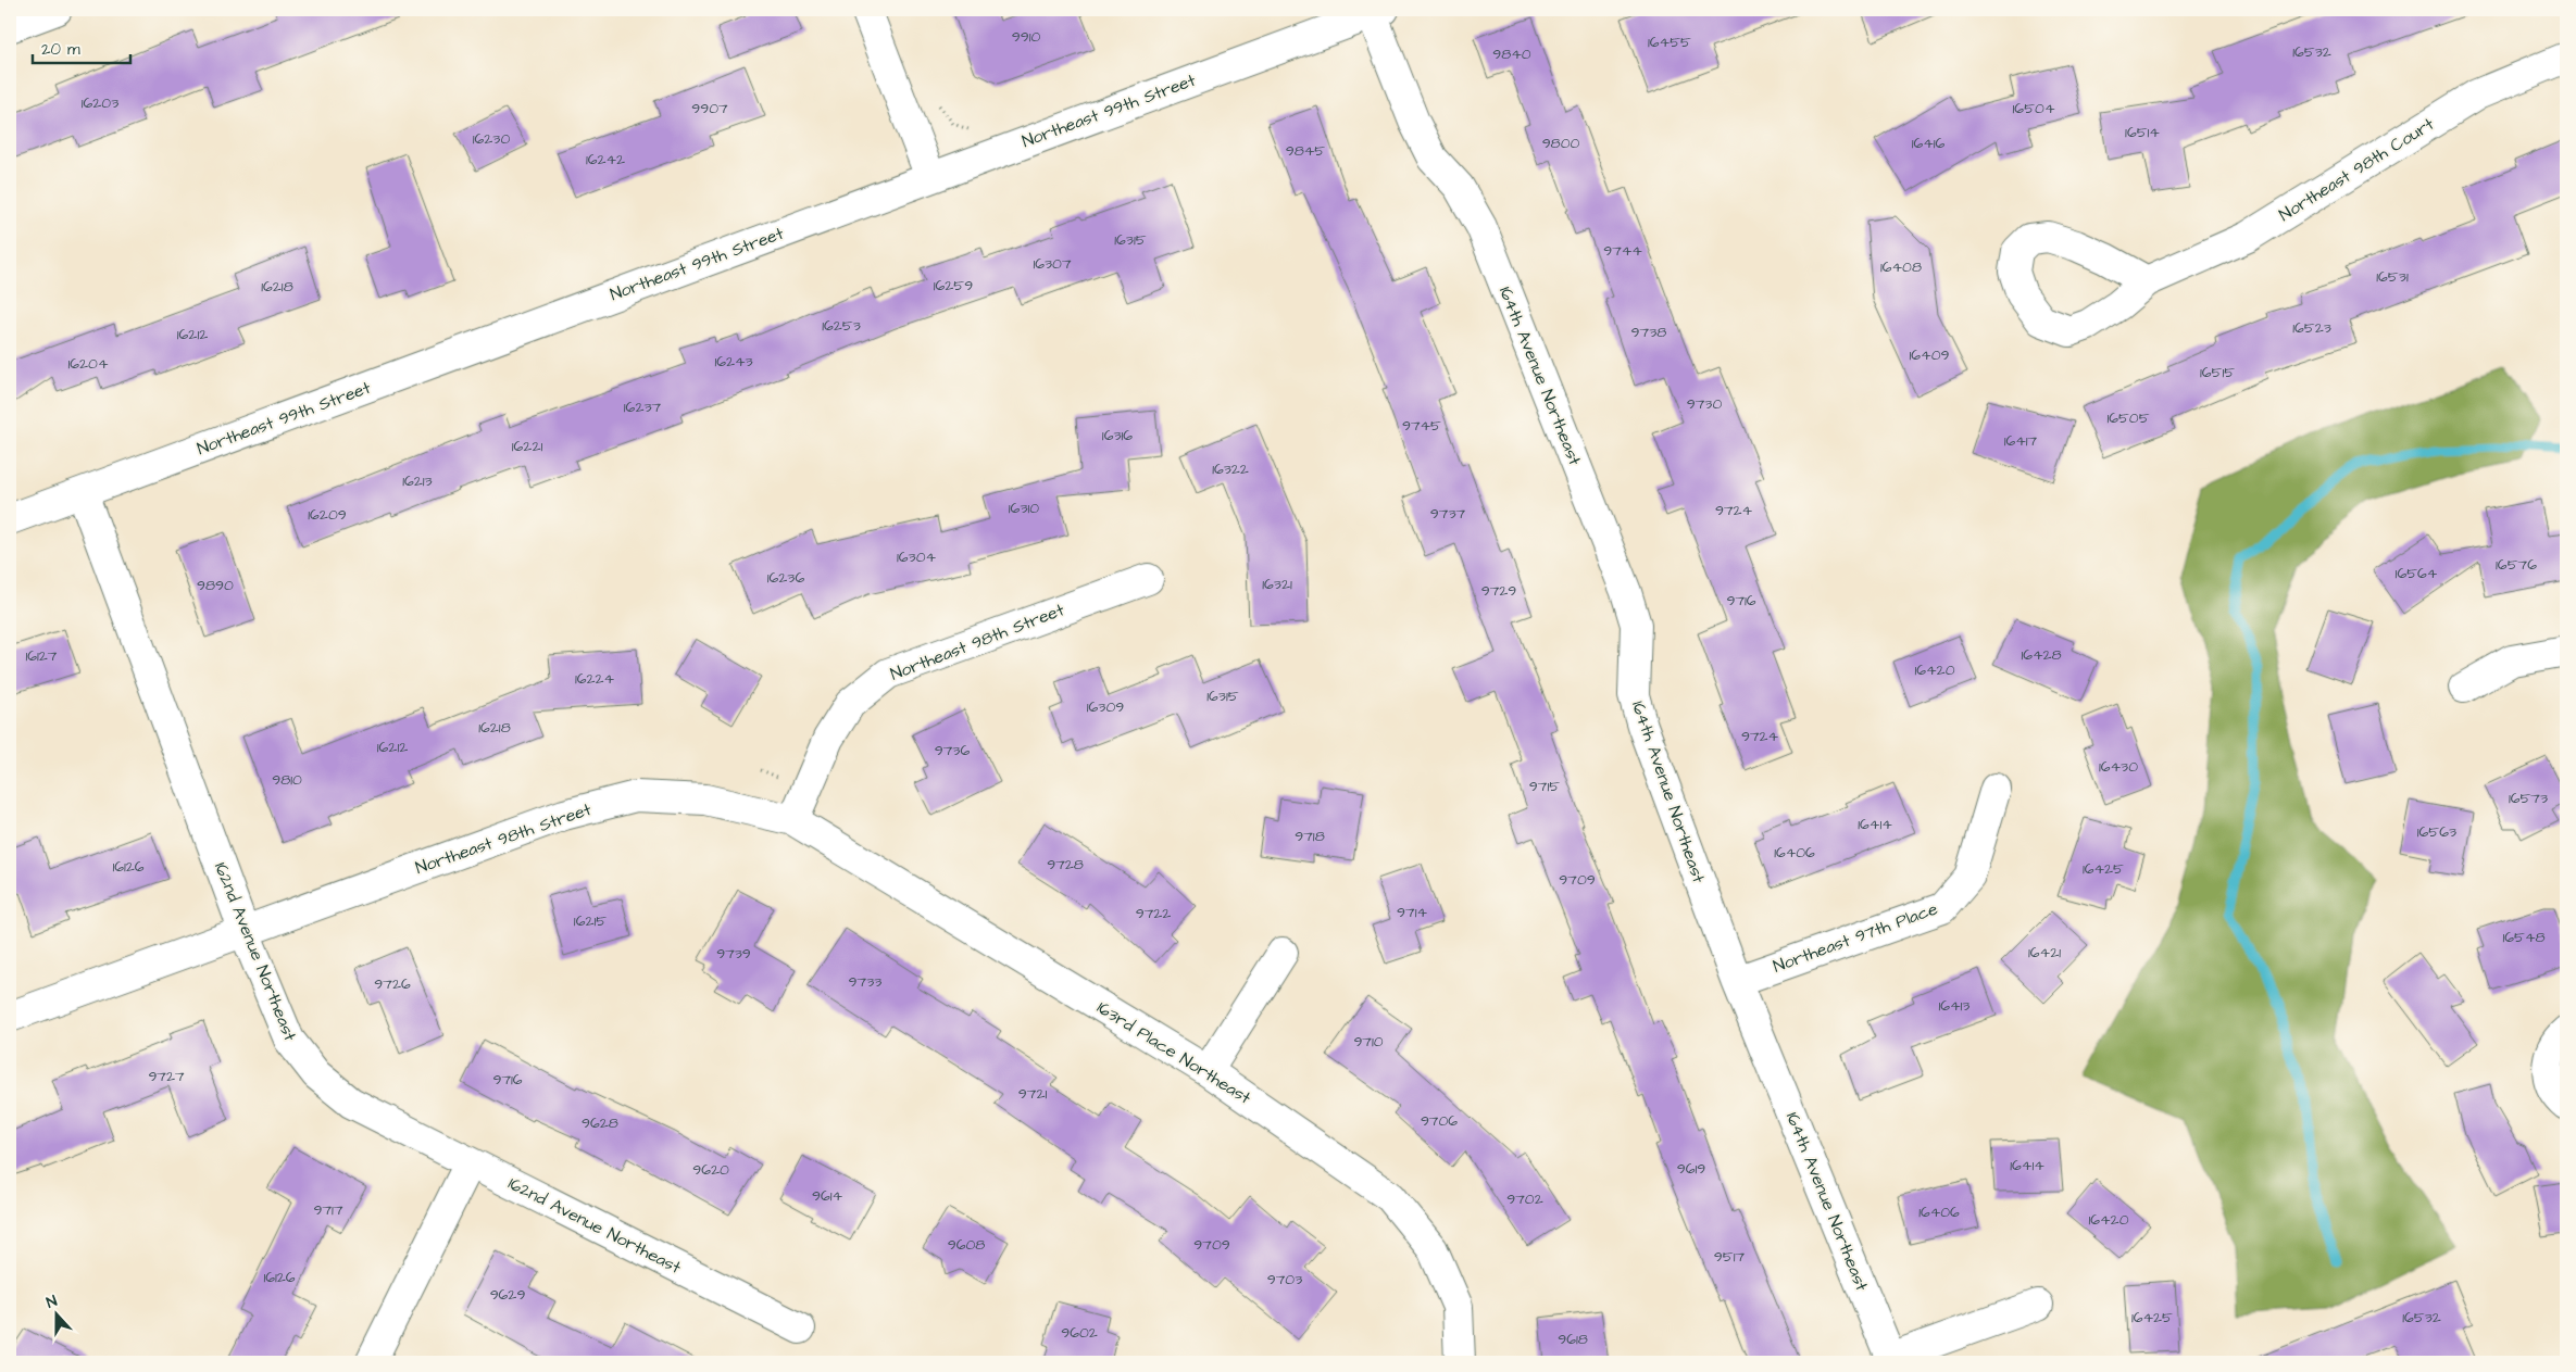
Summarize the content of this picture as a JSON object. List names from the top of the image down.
{
  "streets": {
    "street": [
      "Northeast 99th Street",
      "Northeast 98th Court",
      "164th Avenue Northeast",
      "Northeast 98th Street",
      "Northeast 97th Place",
      "162nd Avenue Northeast",
      "163rd Place Northeast"
    ]
  },
  "crossings": [
    ["Northeast 99th Street", "164th Avenue Northeast"],
    ["Northeast 99th Street", "162nd Avenue Northeast"],
    ["164th Avenue Northeast", "Northeast 97th Place"],
    ["Northeast 98th Street", "162nd Avenue Northeast"],
    ["Northeast 98th Street", "163rd Place Northeast"]
  ],
  "house_numbers": [
    "9910",
    "16455",
    "16532",
    "9840",
    "16203",
    "9907",
    "16504",
    "16514",
    "16230",
    "9800",
    "16416",
    "9845",
    "16242",
    "16315",
    "9744",
    "16307",
    "16408",
    "16531",
    "16259",
    "16218",
    "16253",
    "16523",
    "9738",
    "16212",
    "16409",
    "16243",
    "16204",
    "16515",
    "9730",
    "16237",
    "16505",
    "9745",
    "16316",
    "16417",
    "16221",
    "16322",
    "16213",
    "16310",
    "9724",
    "9737",
    "16209",
    "16304",
    "16576",
    "16564",
    "16236",
    "16321",
    "9890",
    "9729",
    "9716",
    "16428",
    "16127",
    "16420",
    "16224",
    "16315",
    "16309",
    "16218",
    "9724",
    "16212",
    "9736",
    "16430",
    "9810",
    "9715",
    "16573",
    "16414",
    "16563",
    "9718",
    "16406",
    "9728",
    "16126",
    "16425",
    "9709",
    "9714",
    "9722",
    "16215",
    "16548",
    "16421",
    "9739",
    "9733",
    "9726",
    "16413",
    "9710",
    "9727",
    "9716",
    "9721",
    "9706",
    "9628",
    "16414",
    "9619",
    "9620",
    "9614",
    "9702",
    "9717",
    "16406",
    "16420",
    "9608",
    "9709",
    "9517",
    "16126",
    "9703",
    "9629",
    "16425",
    "16532",
    "9602",
    "9618"
  ],
  "scale_bar": "20 m",
  "north": "top"
}
